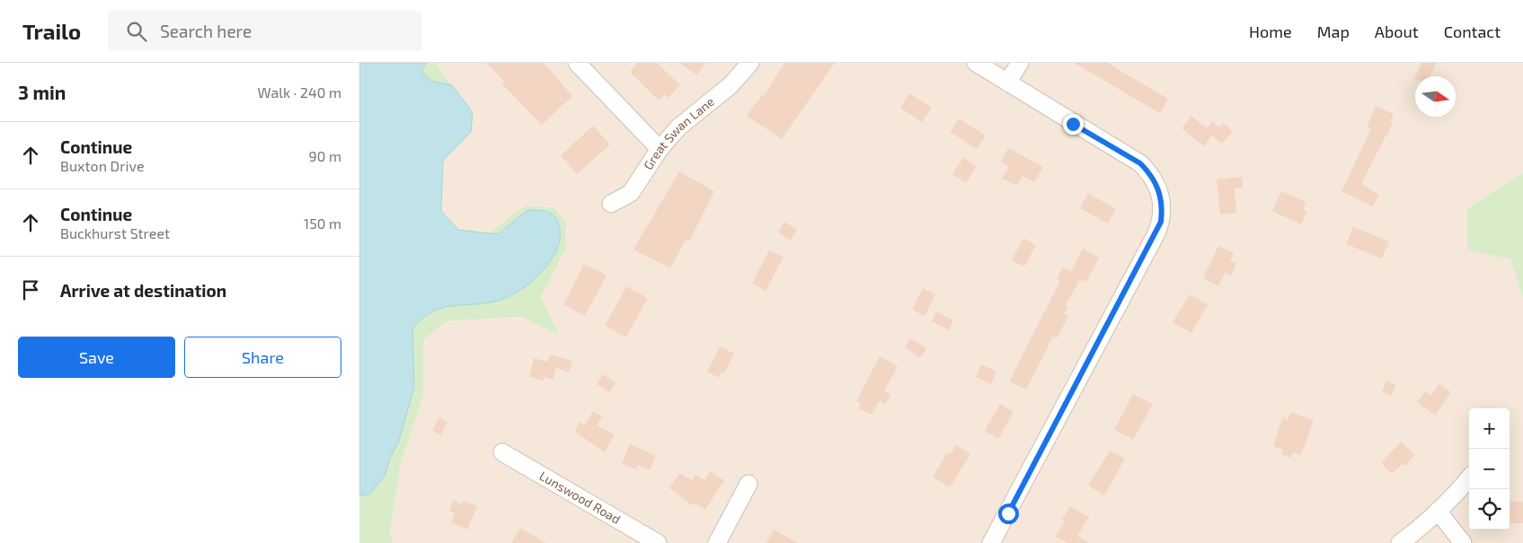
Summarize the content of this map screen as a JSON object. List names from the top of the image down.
{
  "streets": {
    "street": ["Great Swan Lane", "Lunswood Road"]
  },
  "north": "right",
  "page": {
    "header": "Trailo",
    "search": "Search here",
    "nav": [
      "Home",
      "Map",
      "About",
      "Contact"
    ],
    "heading": ["3 min", "Walk · 240 m"],
    "list": [
      ["Continue", "Buxton Drive", "90 m"],
      ["Continue", "Buckhurst Street", "150 m"],
      "Arrive at destination"
    ],
    "buttons": ["Save", "Share"],
    "map_buttons": ["+", "−"]
  }
}
